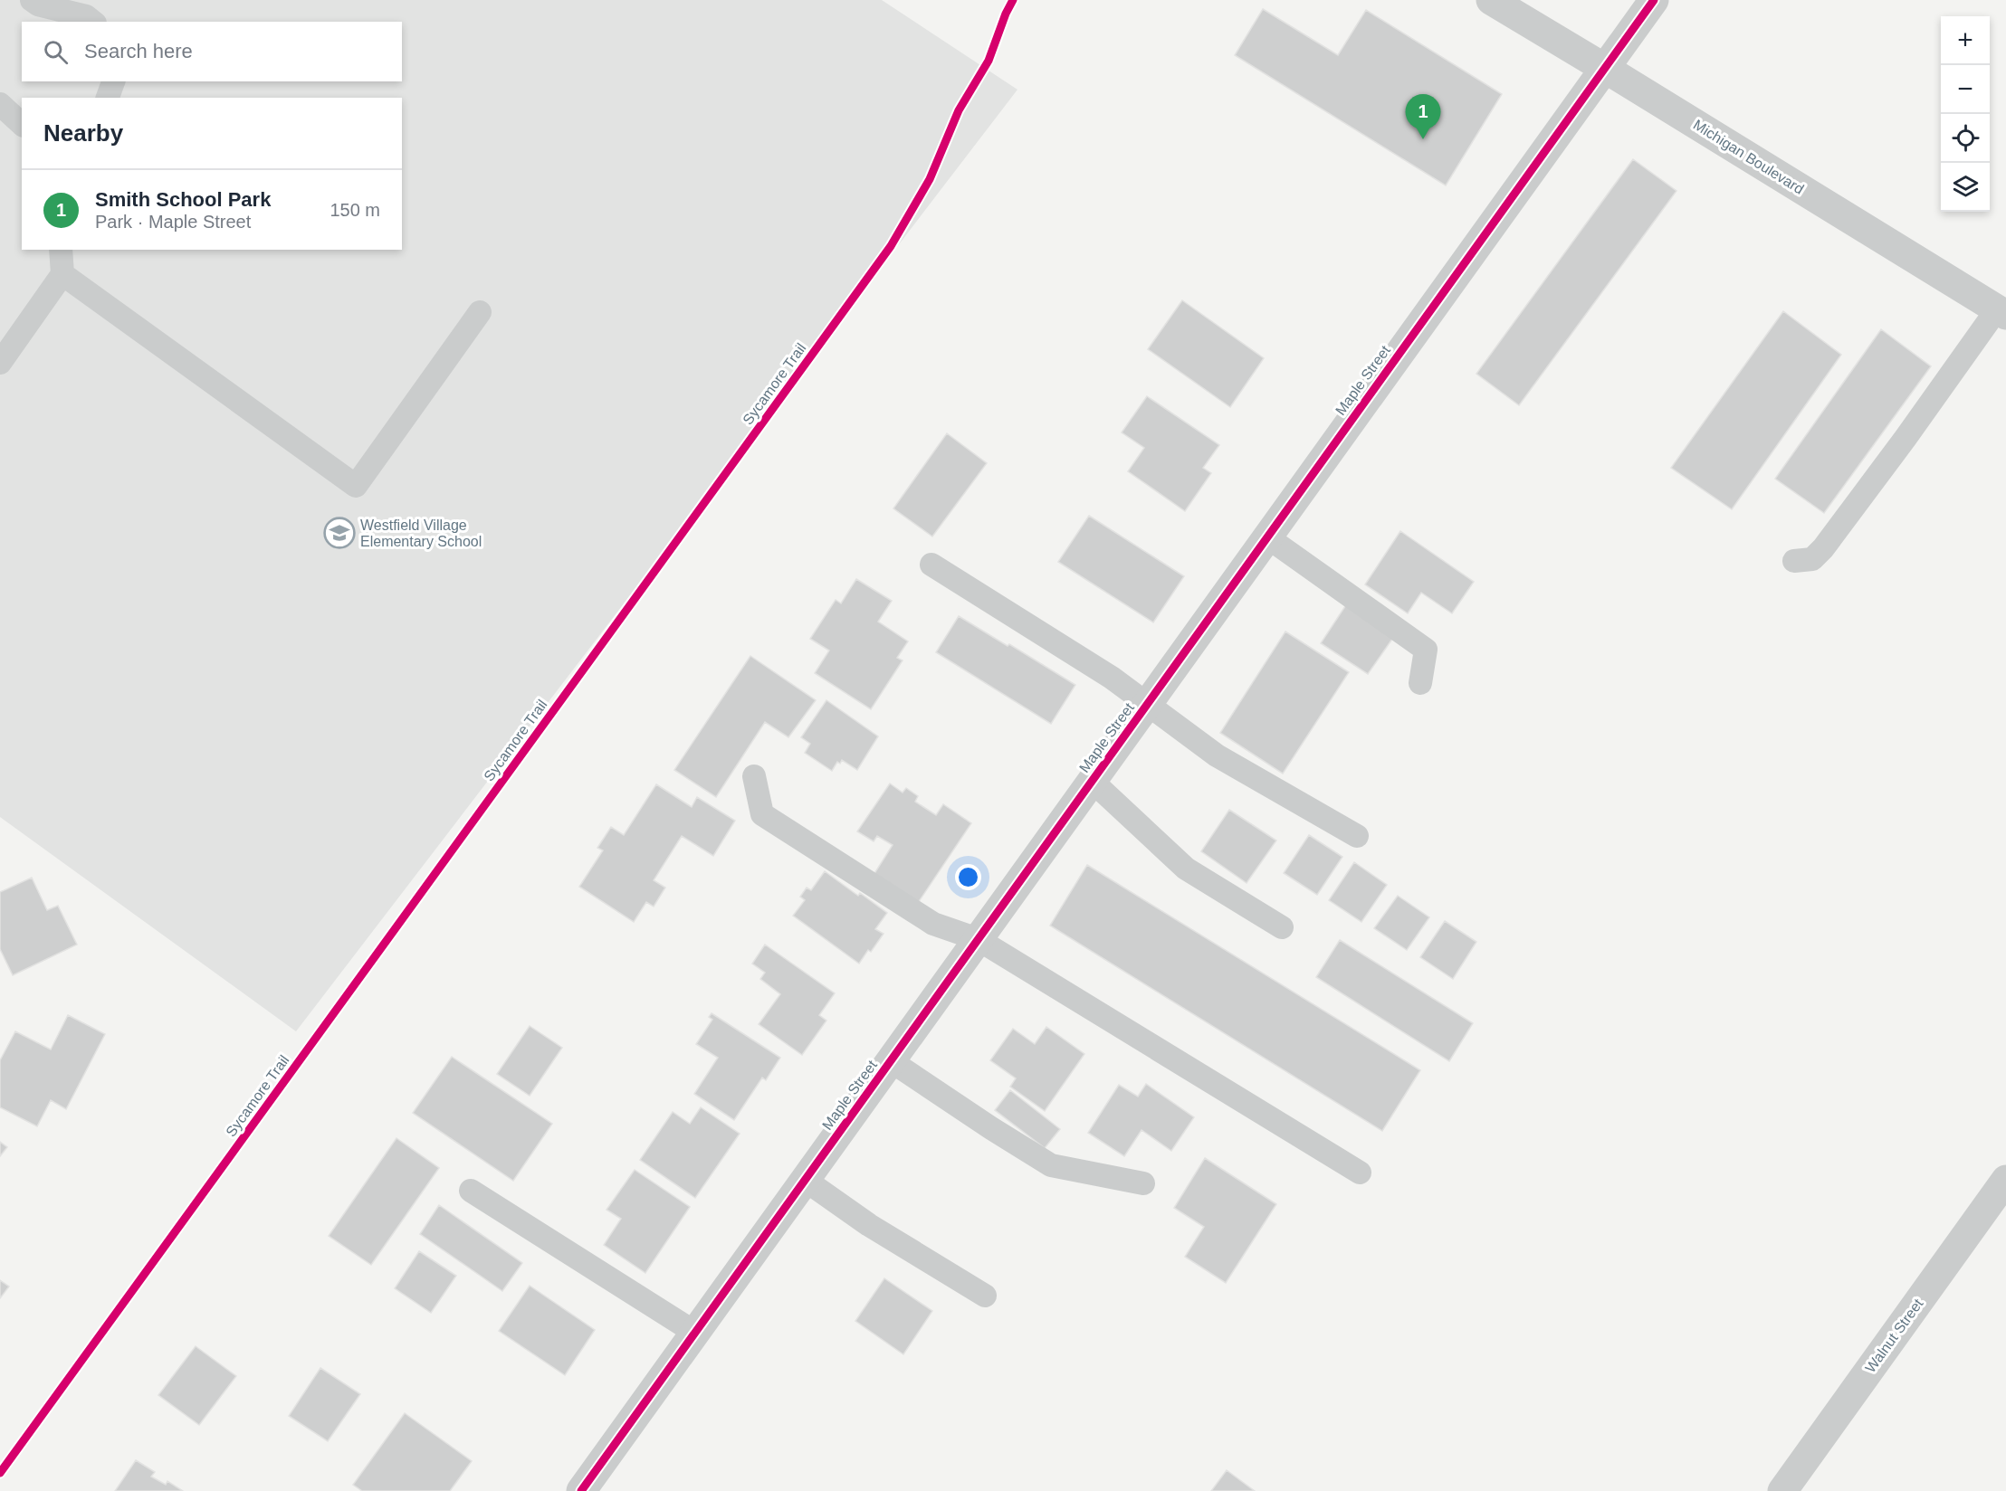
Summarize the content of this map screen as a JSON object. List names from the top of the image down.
{
  "streets": {
    "street": ["Michigan Boulevard", "Maple Street", "Walnut Street"],
    "cycle path": ["Sycamore Trail"]
  },
  "crossings": [
    ["Michigan Boulevard", "Maple Street"]
  ],
  "places": {
    "school or university": ["Westfield Village Elementary School"]
  },
  "page": {
    "map_buttons": ["+", "−"],
    "search": "Search here",
    "pins": "1",
    "heading": "Nearby",
    "list": [
      {
        "mark": "1",
        "name": "Smith School Park",
        "note": "Park · Maple Street",
        "value": "150 m"
      }
    ]
  }
}
